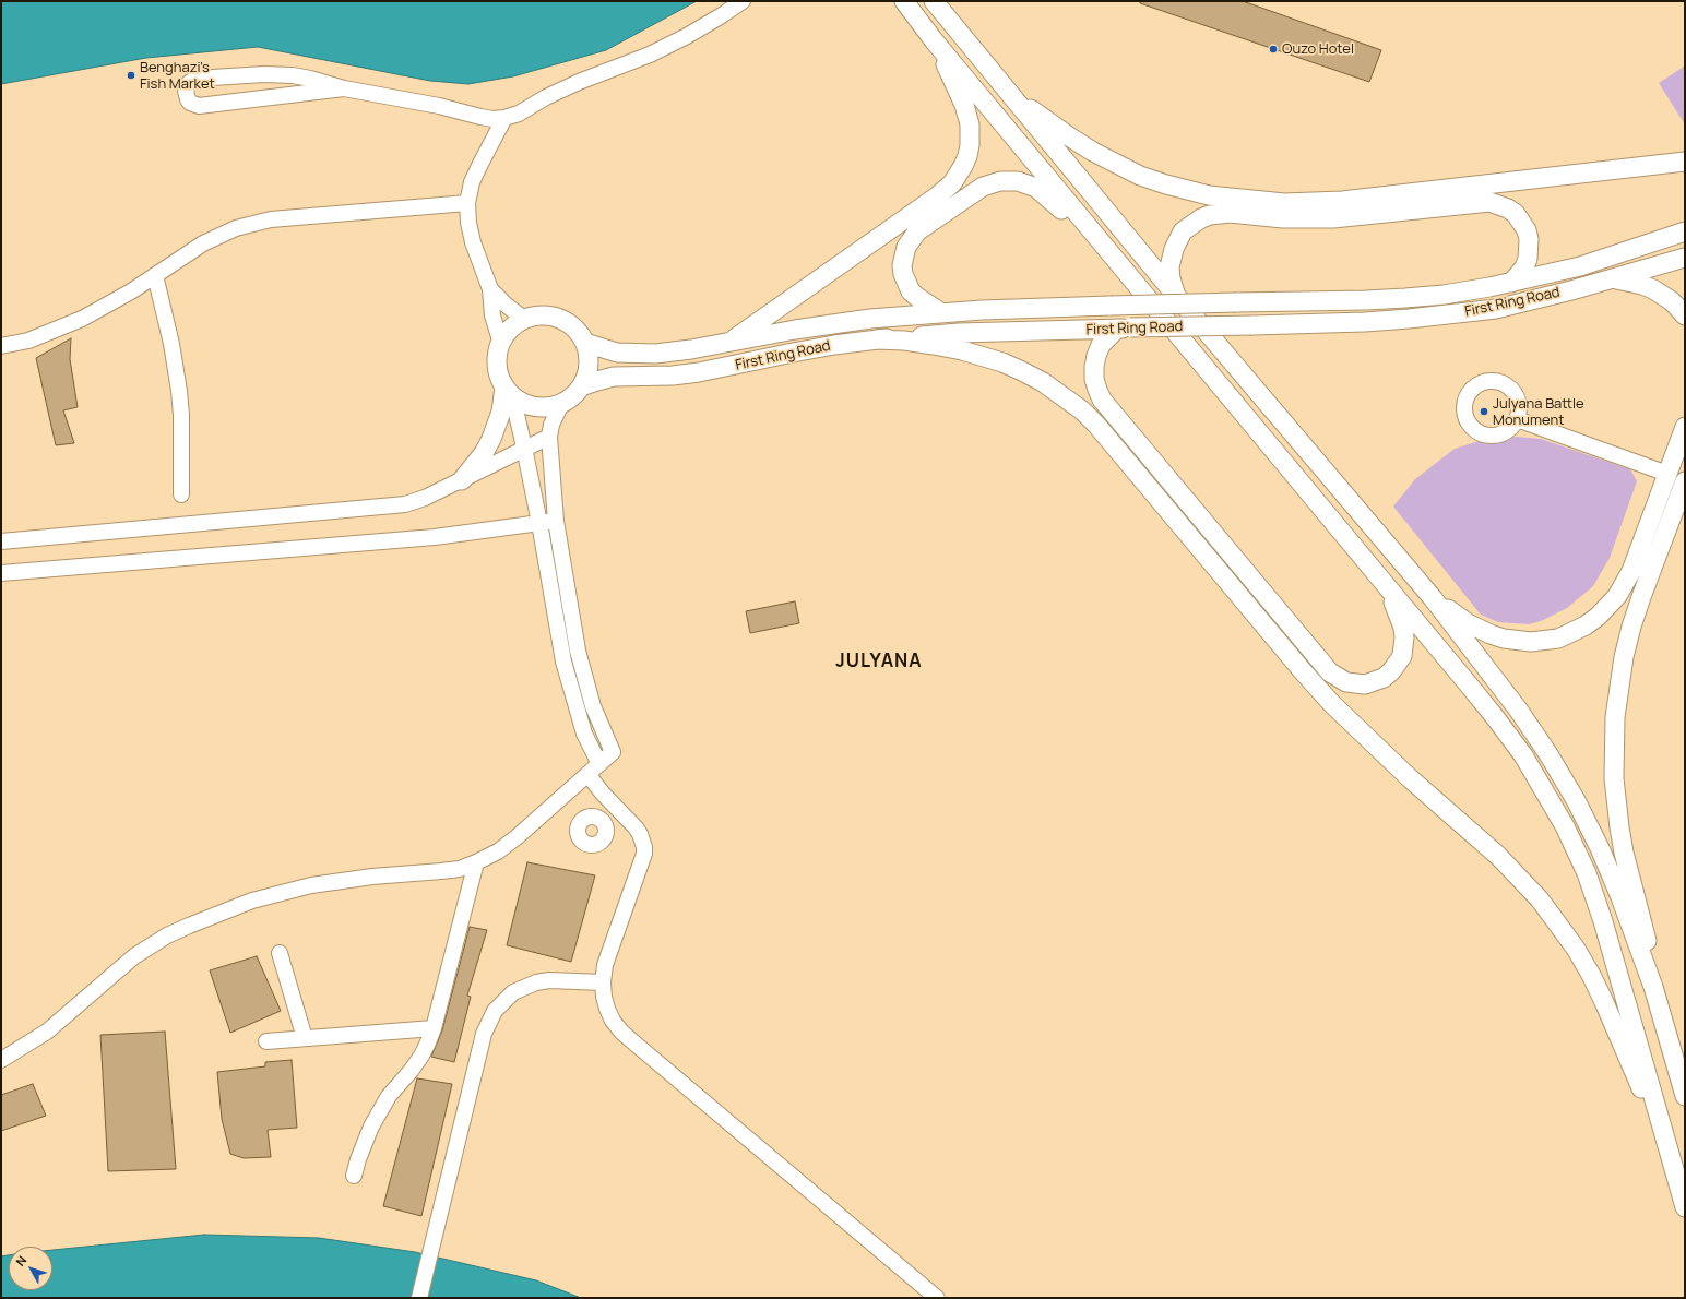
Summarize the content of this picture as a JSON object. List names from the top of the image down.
{
  "streets": {
    "main road": ["First Ring Road"]
  },
  "districts": ["JULYANA"],
  "places": ["Ouzo Hotel", "Benghazi's Fish Market", "Julyana Battle Monument"],
  "north": "top left"
}
